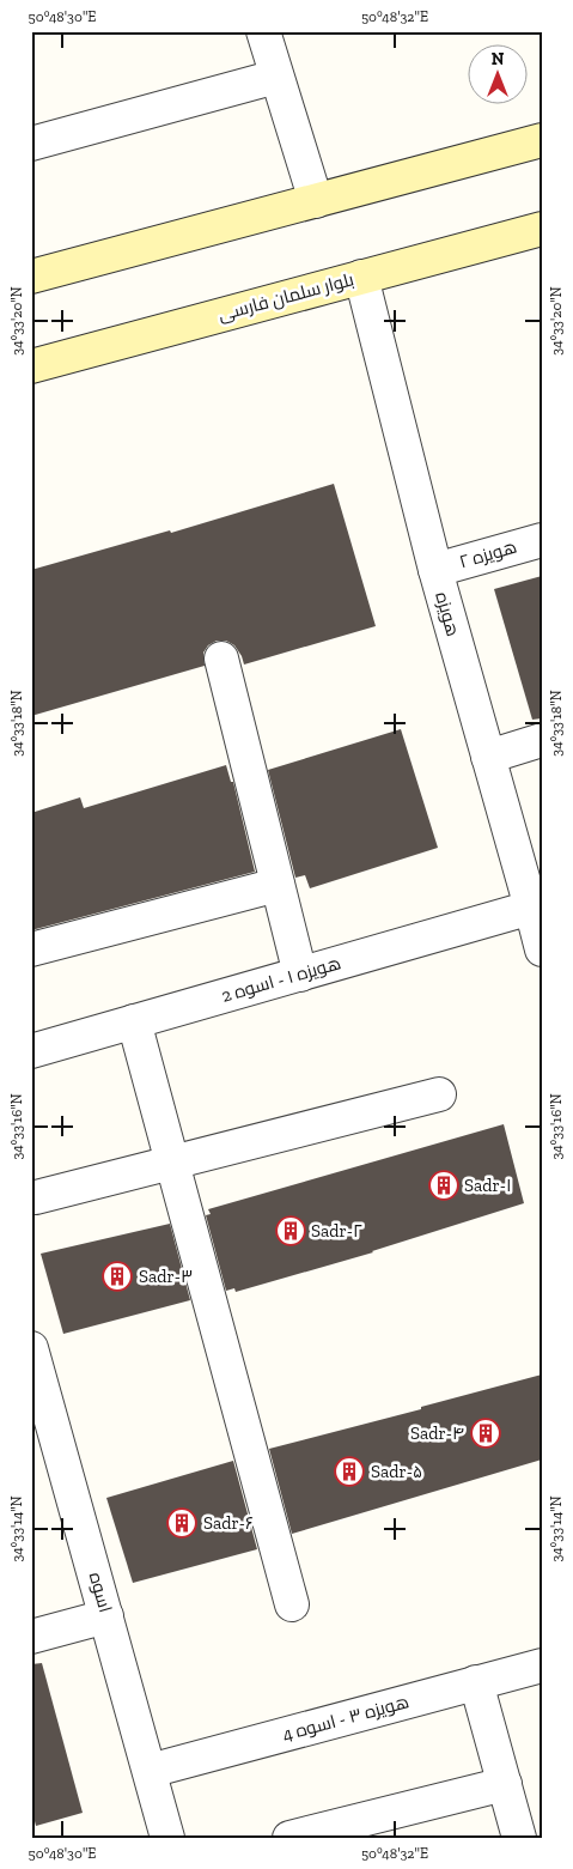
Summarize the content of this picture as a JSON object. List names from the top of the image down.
{
  "streets": {
    "main road": ["بلوار سلمان فارسی"],
    "street": [
      "هویزه ۲",
      "هویزه",
      "هویزه ۱ - اسوه 2",
      "اسوه",
      "هویزه ۳ - اسوه 4"
    ]
  },
  "crossings": [
    ["بلوار سلمان فارسی", "هویزه"],
    ["هویزه ۲", "هویزه"],
    ["هویزه", "هویزه ۱ - اسوه 2"],
    ["اسوه", "هویزه ۳ - اسوه 4"]
  ],
  "places": {
    "building": [
      "Sadr-۱",
      "Sadr-۲",
      "Sadr-۳",
      "Sadr-۴",
      "Sadr-۵",
      "Sadr-۶"
    ]
  },
  "north": "top",
  "coordinates": [
    "50°48'30\"E",
    "50°48'32\"E",
    "34°33'20\"N",
    "34°33'18\"N",
    "34°33'16\"N",
    "34°33'14\"N"
  ]
}
